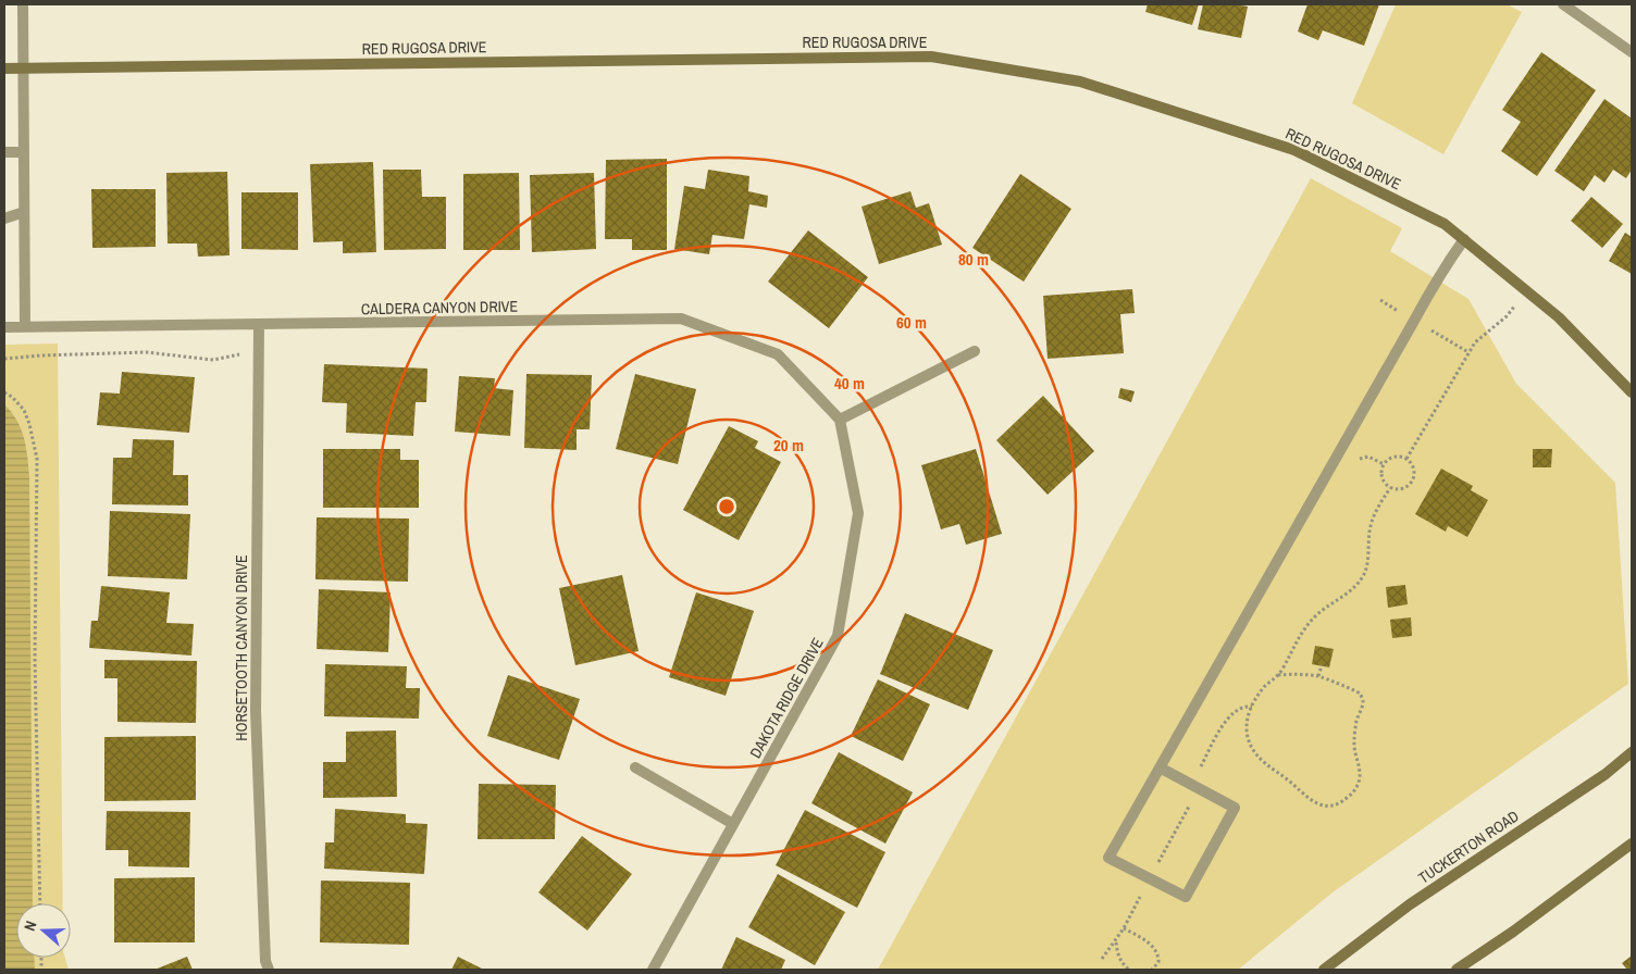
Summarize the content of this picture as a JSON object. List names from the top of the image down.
{
  "streets": {
    "street": [
      "RED RUGOSA DRIVE",
      "CALDERA CANYON DRIVE",
      "HORSETOOTH CANYON DRIVE",
      "DAKOTA RIDGE DRIVE",
      "TUCKERTON ROAD"
    ]
  },
  "crossings": [
    ["CALDERA CANYON DRIVE", "HORSETOOTH CANYON DRIVE"],
    ["CALDERA CANYON DRIVE", "DAKOTA RIDGE DRIVE"]
  ],
  "north": "left",
  "rings": [
    "80 m",
    "60 m",
    "40 m",
    "20 m"
  ]
}
